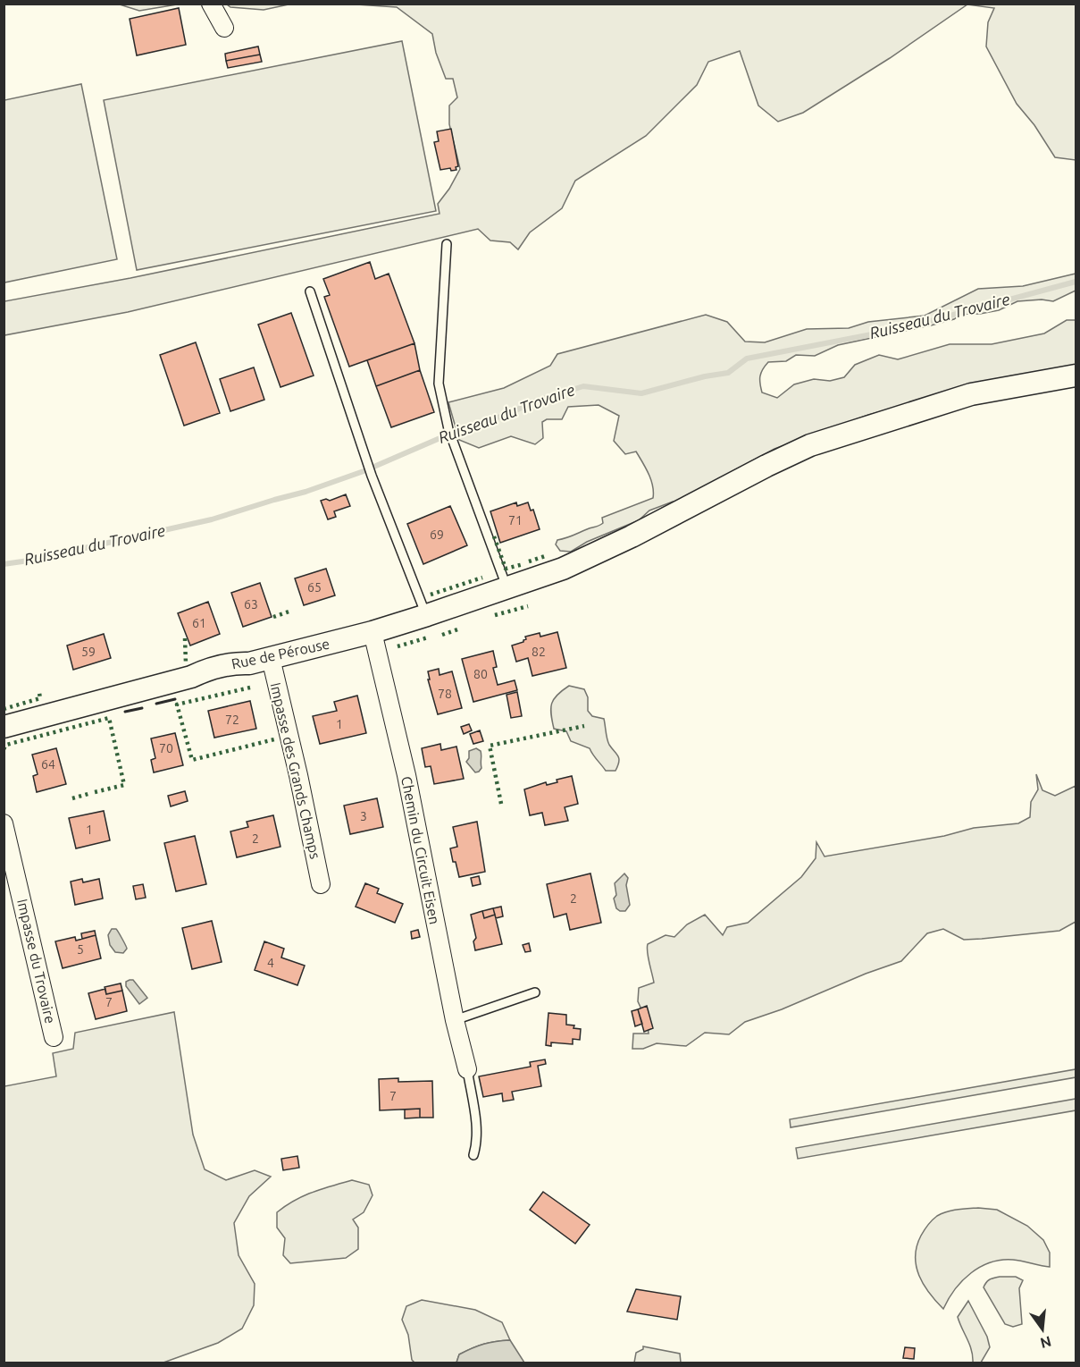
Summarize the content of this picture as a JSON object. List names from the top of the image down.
{
  "streets": {
    "street": [
      "Rue de Pérouse",
      "Impasse des Grands Champs",
      "Chemin du Circuit Eisen",
      "Impasse du Trovaire"
    ]
  },
  "crossings": [
    ["Rue de Pérouse", "Impasse des Grands Champs"],
    ["Rue de Pérouse", "Chemin du Circuit Eisen"]
  ],
  "water": ["Ruisseau du Trovaire"],
  "house_numbers": [
    "71",
    "69",
    "65",
    "63",
    "61",
    "59",
    "82",
    "80",
    "78",
    "72",
    "1",
    "70",
    "64",
    "3",
    "1",
    "2",
    "2",
    "5",
    "4",
    "7",
    "7"
  ],
  "north": "bottom"
}
